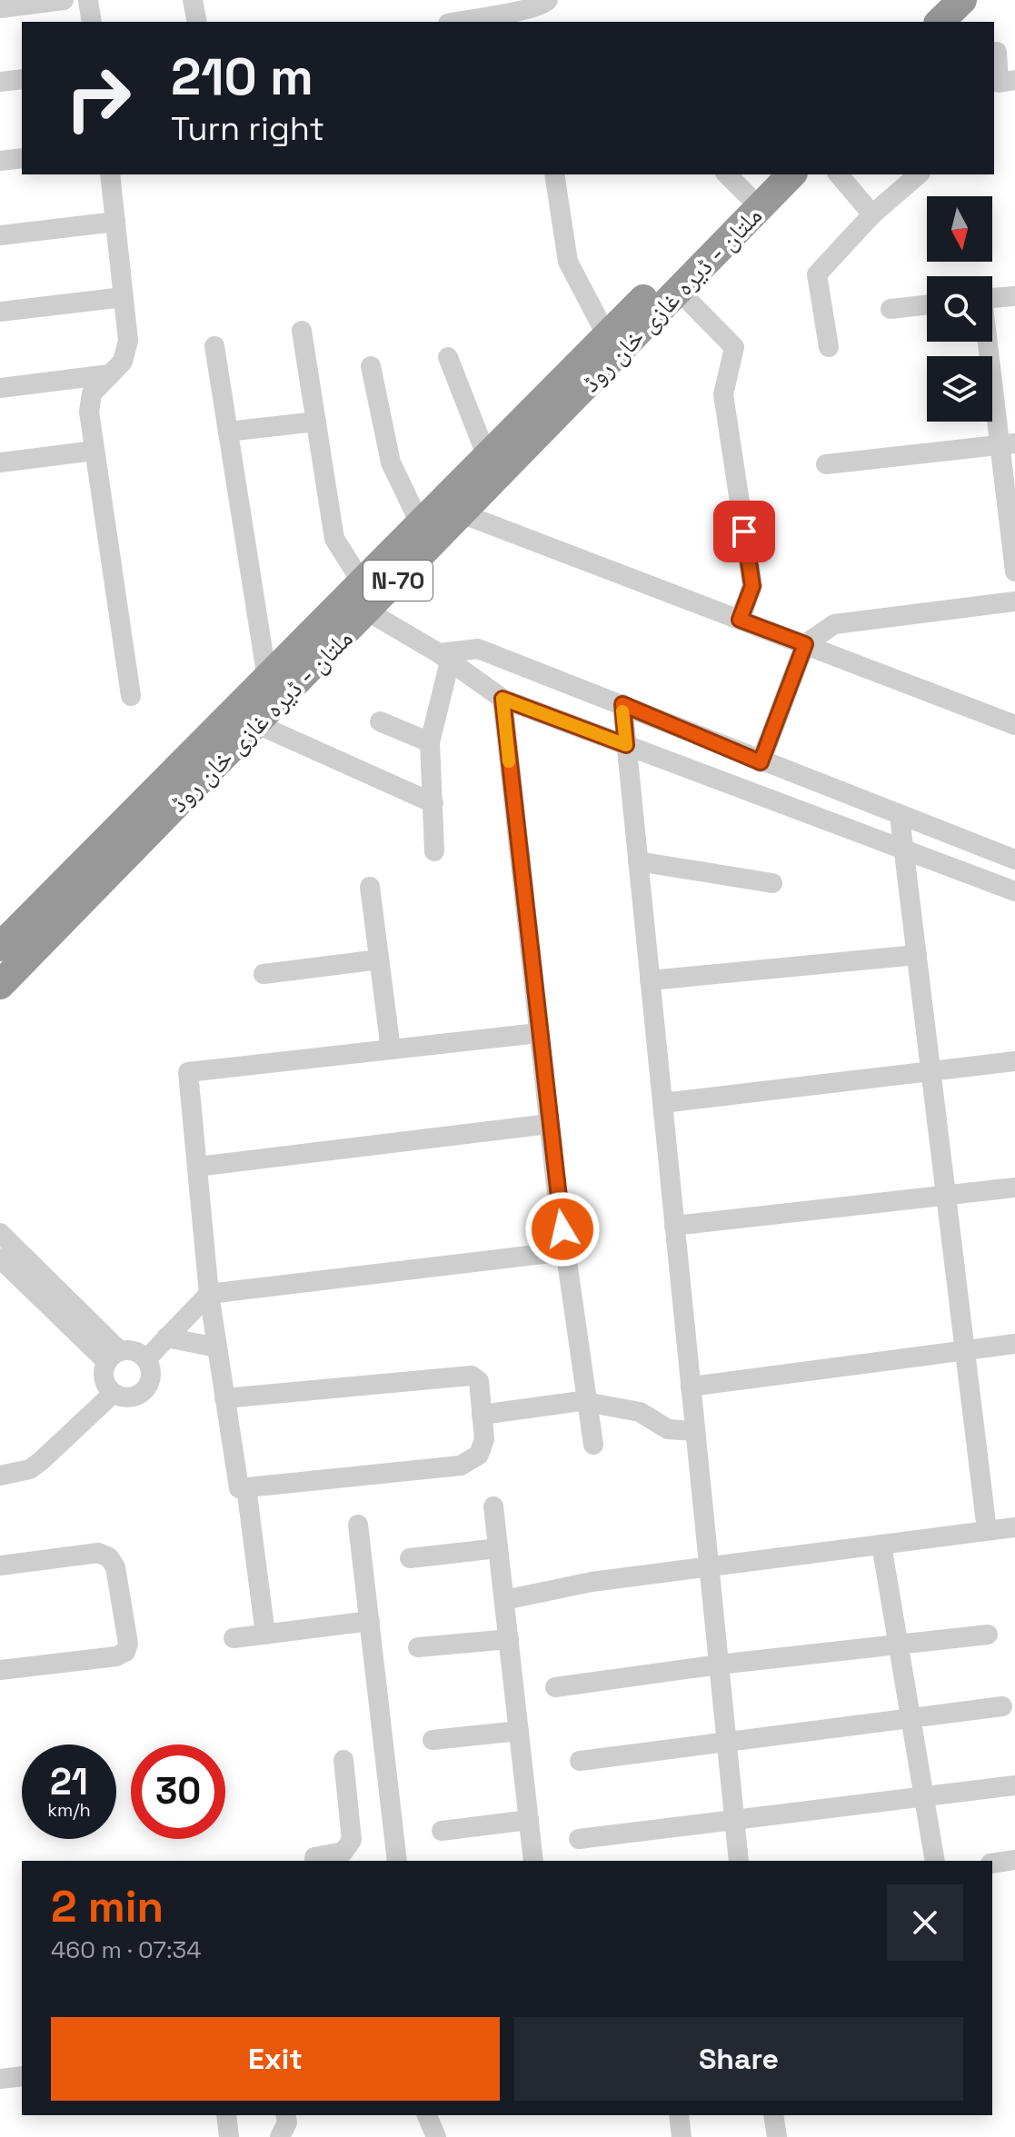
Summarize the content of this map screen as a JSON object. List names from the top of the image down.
{
  "streets": {
    "highway": ["ملتان - ڈیرہ غازی خان روڈ", "N-70"]
  },
  "north": "bottom",
  "page": {
    "turn": ["210 m", "Turn right"],
    "speed": "21 km/h",
    "limit": "30",
    "heading": ["2 min", "460 m · 07:34"],
    "buttons": ["Exit", "Share"]
  }
}
